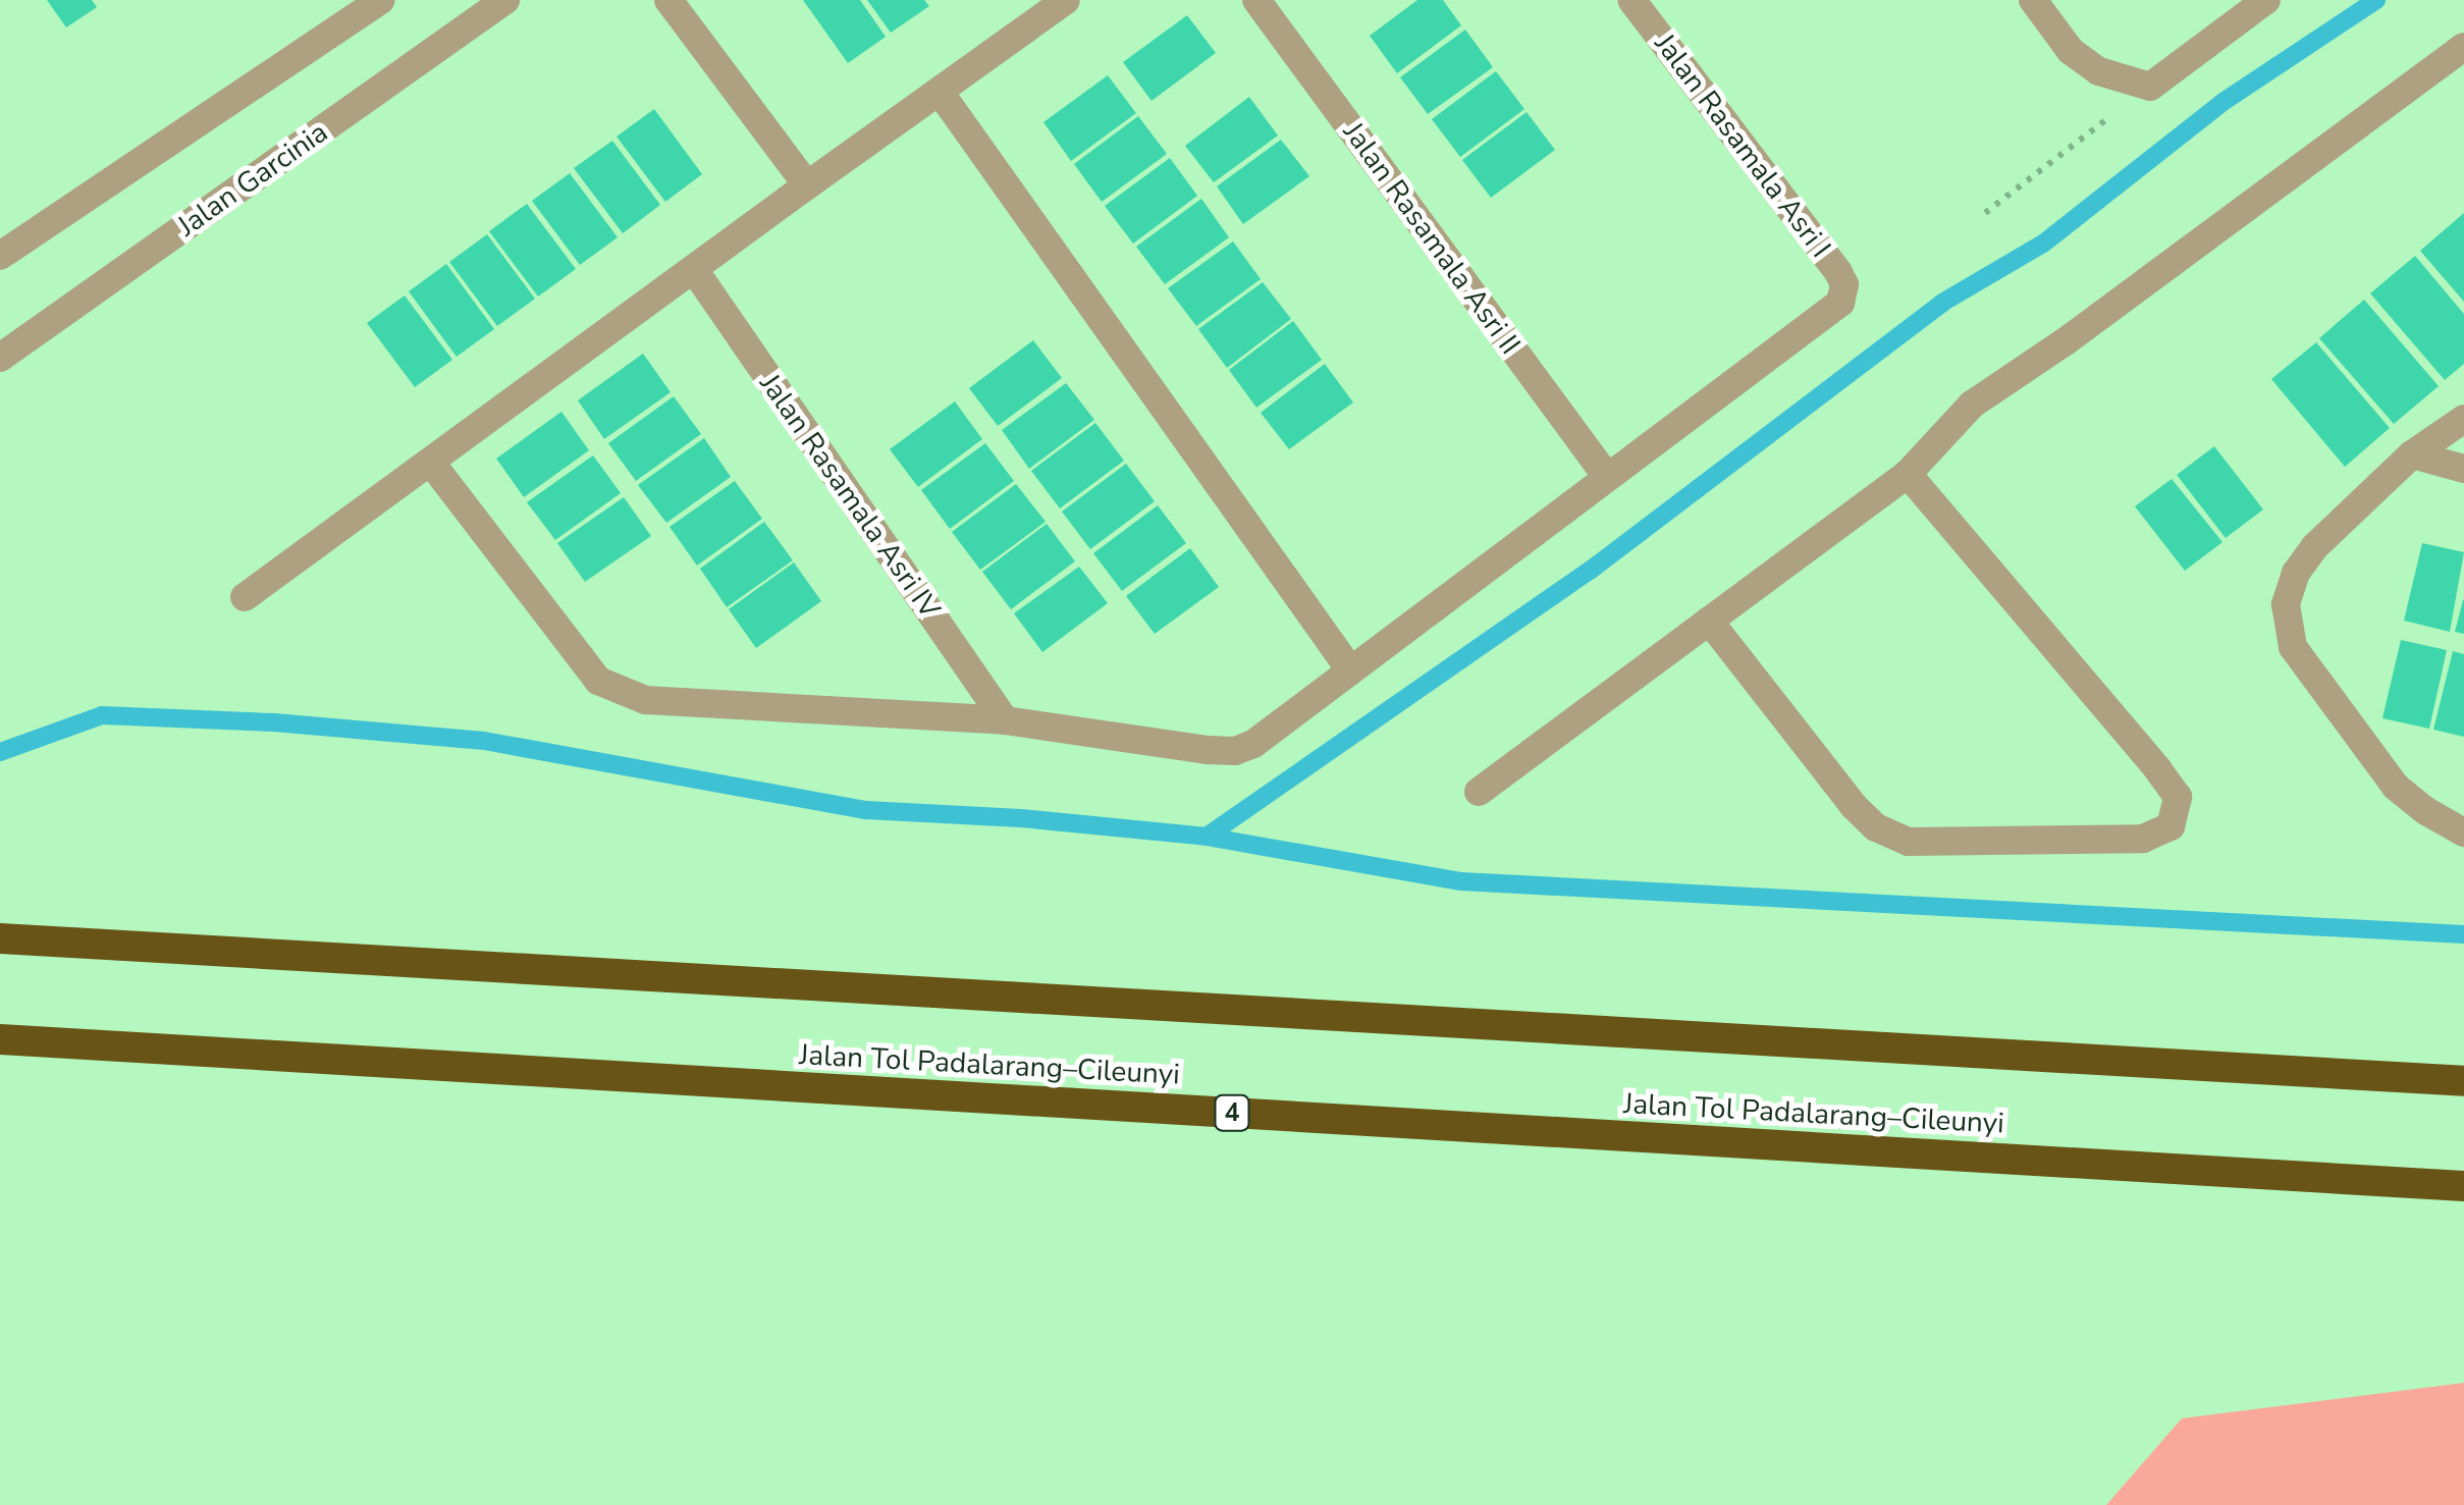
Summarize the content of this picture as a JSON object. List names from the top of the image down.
{
  "streets": {
    "highway": ["Jalan Tol Padalarang–Cileunyi", "4"],
    "street": [
      "Jalan Rasamala Asri I",
      "Jalan Garcinia",
      "Jalan Rasamala Asri II",
      "Jalan Rasamala Asri IV"
    ]
  },
  "crossings": [
    ["Jalan Rasamala Asri I", "Jalan Rasamala Asri II"]
  ]
}
